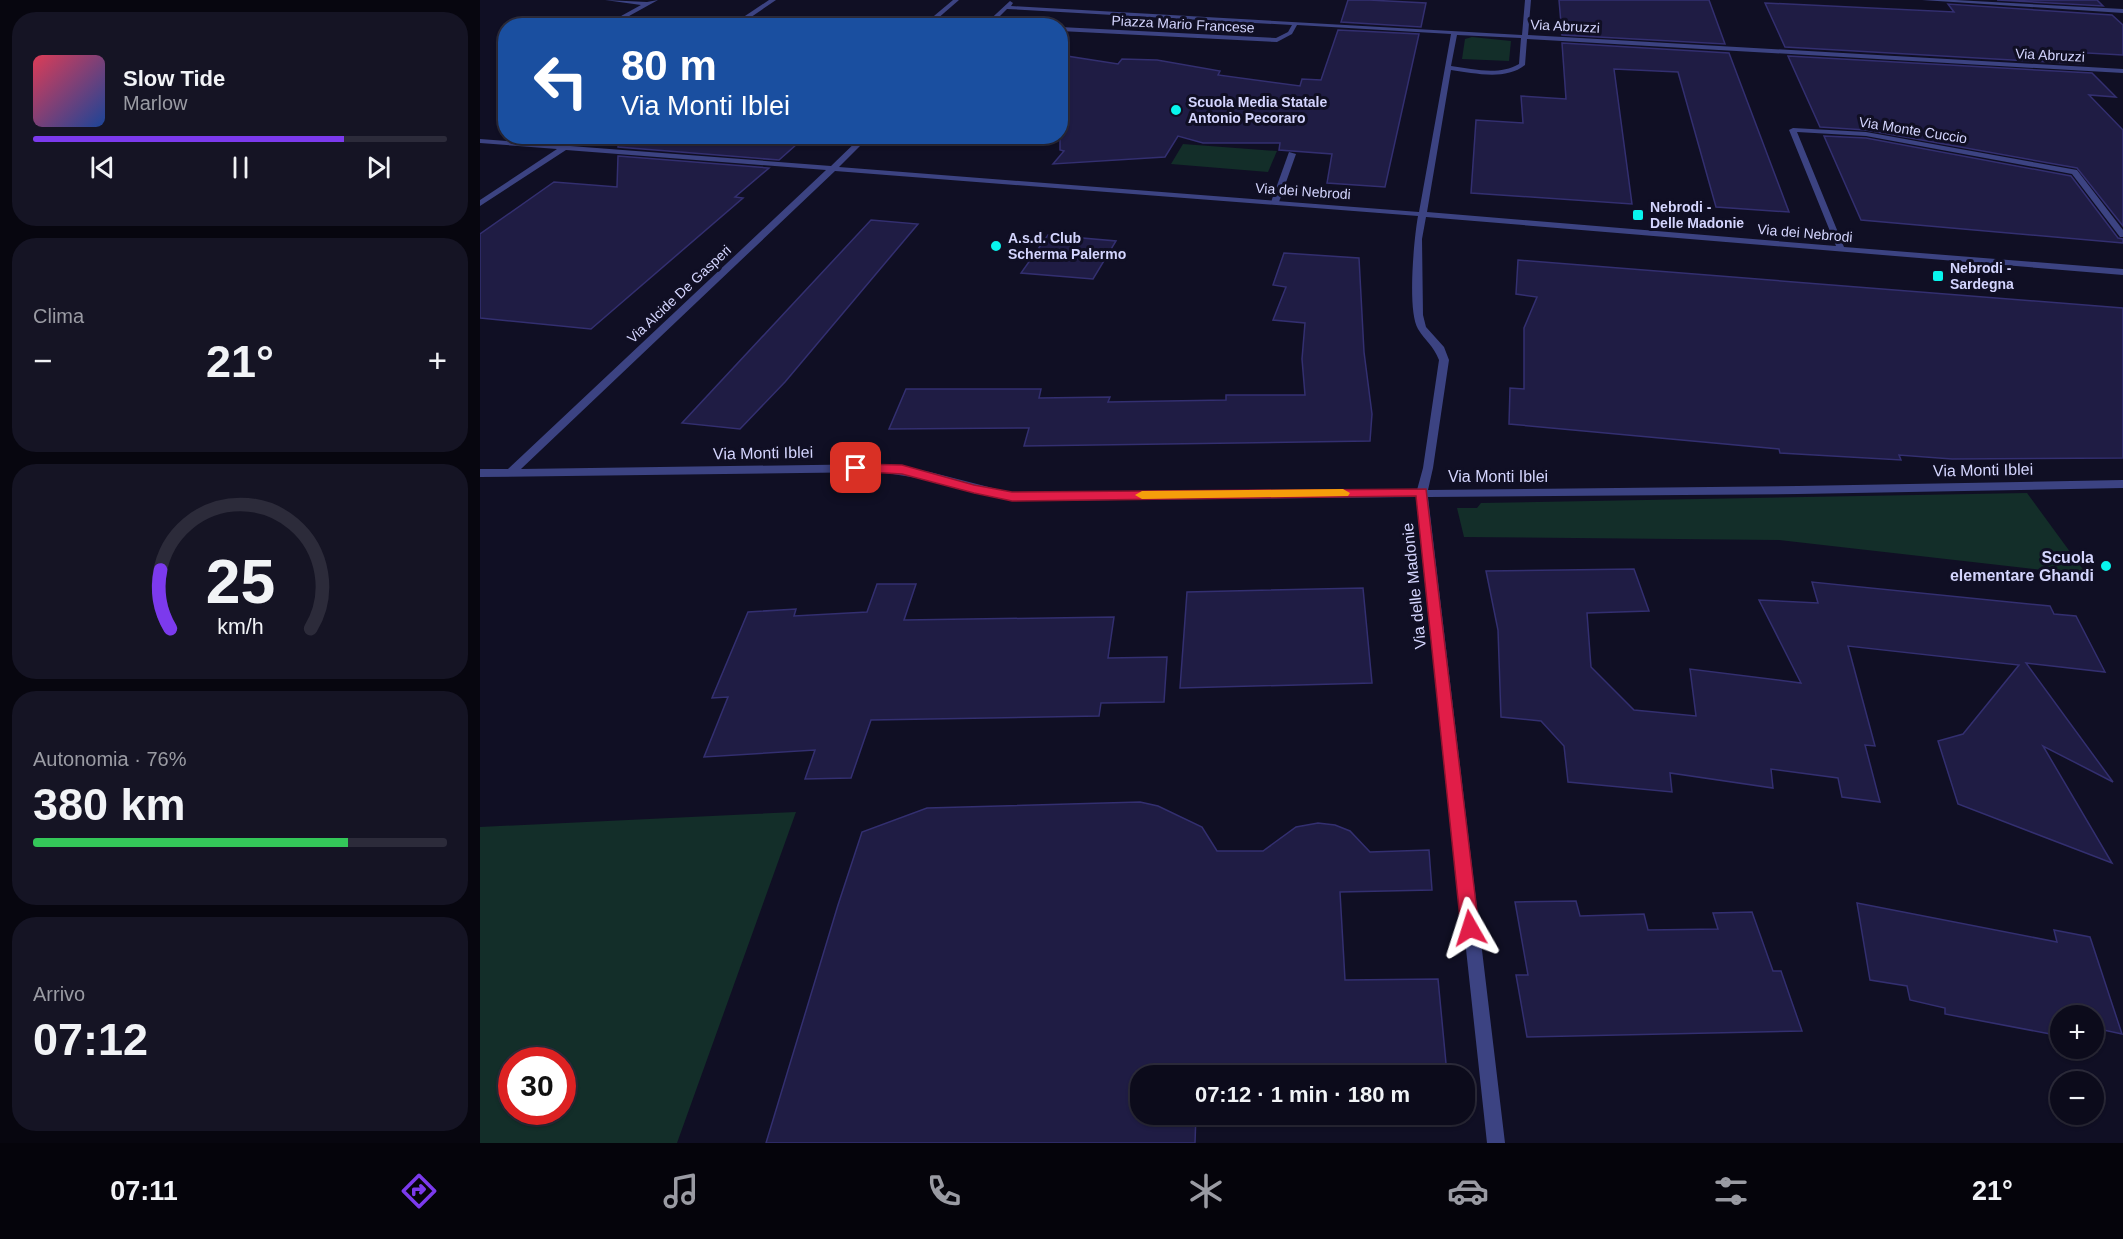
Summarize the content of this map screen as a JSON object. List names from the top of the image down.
{
  "streets": {
    "street": [
      "Piazza Mario Francese",
      "Via Abruzzi",
      "Via Monte Cuccio",
      "Via dei Nebrodi",
      "Via Alcide De Gasperi",
      "Via Monti Iblei",
      "Via delle Madonie"
    ]
  },
  "crossings": [
    ["Piazza Mario Francese", "Via Abruzzi"],
    ["Via Abruzzi", "Via delle Madonie"],
    ["Via Monte Cuccio", "Via dei Nebrodi"],
    ["Via dei Nebrodi", "Via Alcide De Gasperi"],
    ["Via dei Nebrodi", "Via delle Madonie"],
    ["Via Alcide De Gasperi", "Via Monti Iblei"],
    ["Via Monti Iblei", "Via delle Madonie"]
  ],
  "places": {
    "other": ["Scuola Media Statale Antonio Pecoraro", "A.s.d. Club Scherma Palermo", "Scuola elementare Ghandi"],
    "transit": ["Nebrodi - Delle Madonie", "Nebrodi - Sardegna"]
  },
  "page": {
    "turn": ["80 m", "Via Monti Iblei"],
    "song": ["Slow Tide", "Marlow"],
    "tile": [
      "Clima",
      ["Autonomia · 76%", "380 km"],
      ["Arrivo", "07:12"]
    ],
    "heat": ["−", "21°", "+"],
    "map_buttons": ["+", "−"],
    "limit": "30",
    "trip": "07:12 · 1 min · 180 m",
    "tabs": ["07:11", "21°"],
    "gauge": ["25", "km/h"]
  }
}
